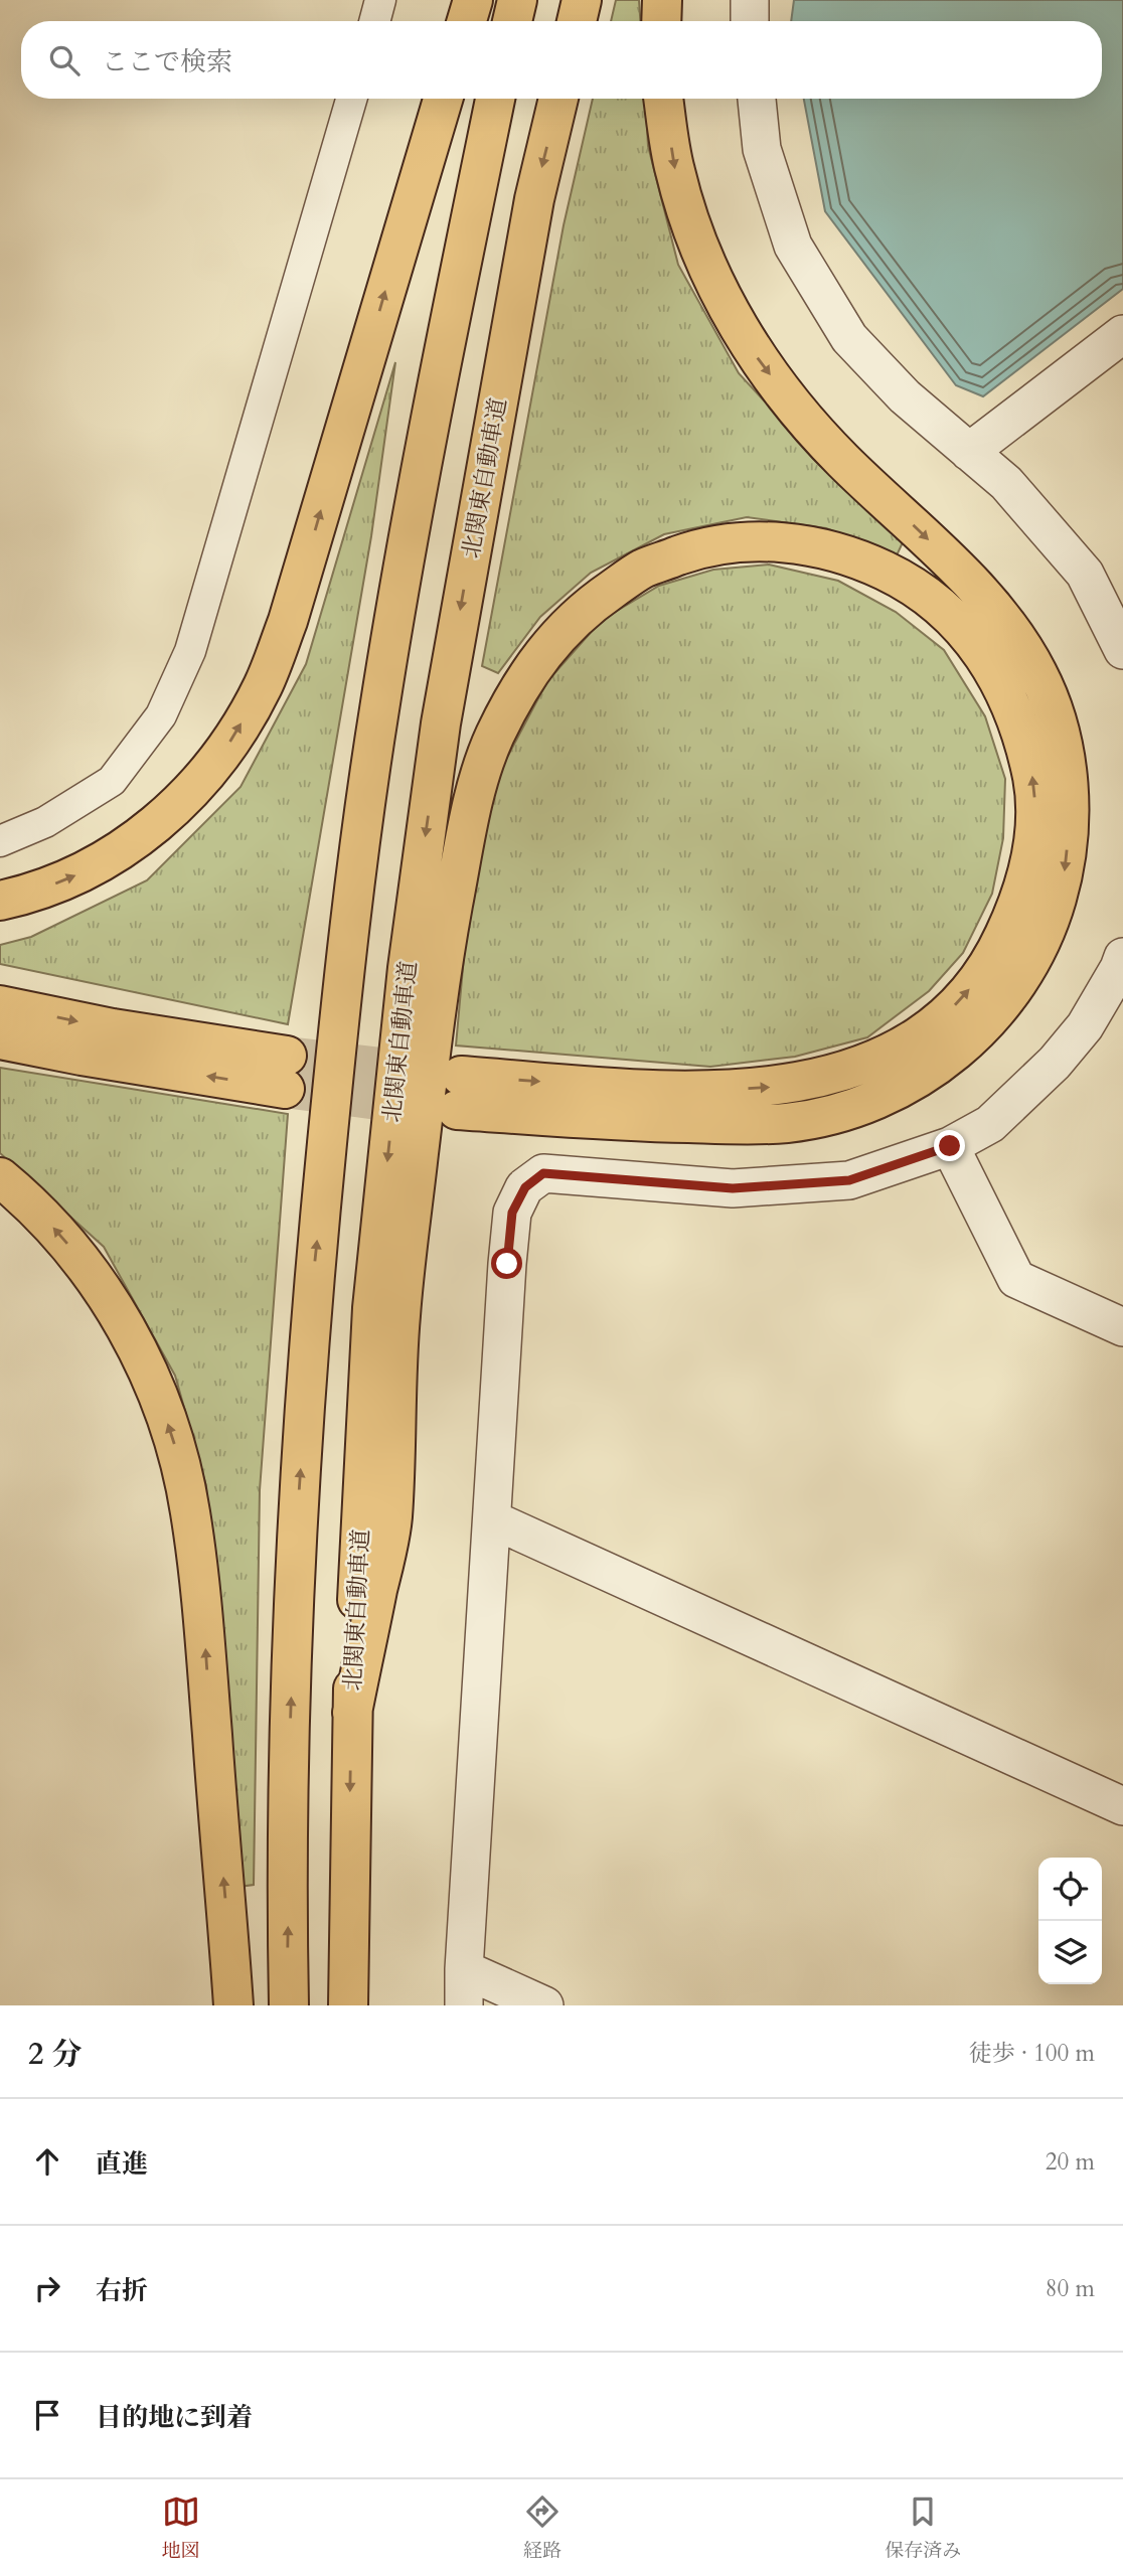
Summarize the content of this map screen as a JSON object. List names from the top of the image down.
{
  "streets": {
    "highway": ["北関東自動車道"]
  },
  "page": {
    "search": "ここで検索",
    "heading": ["2 分", "徒歩 · 100 m"],
    "list": [
      ["直進", "20 m"],
      ["右折", "80 m"],
      "目的地に到着"
    ],
    "nav": ["地図", "経路", "保存済み"]
  }
}
